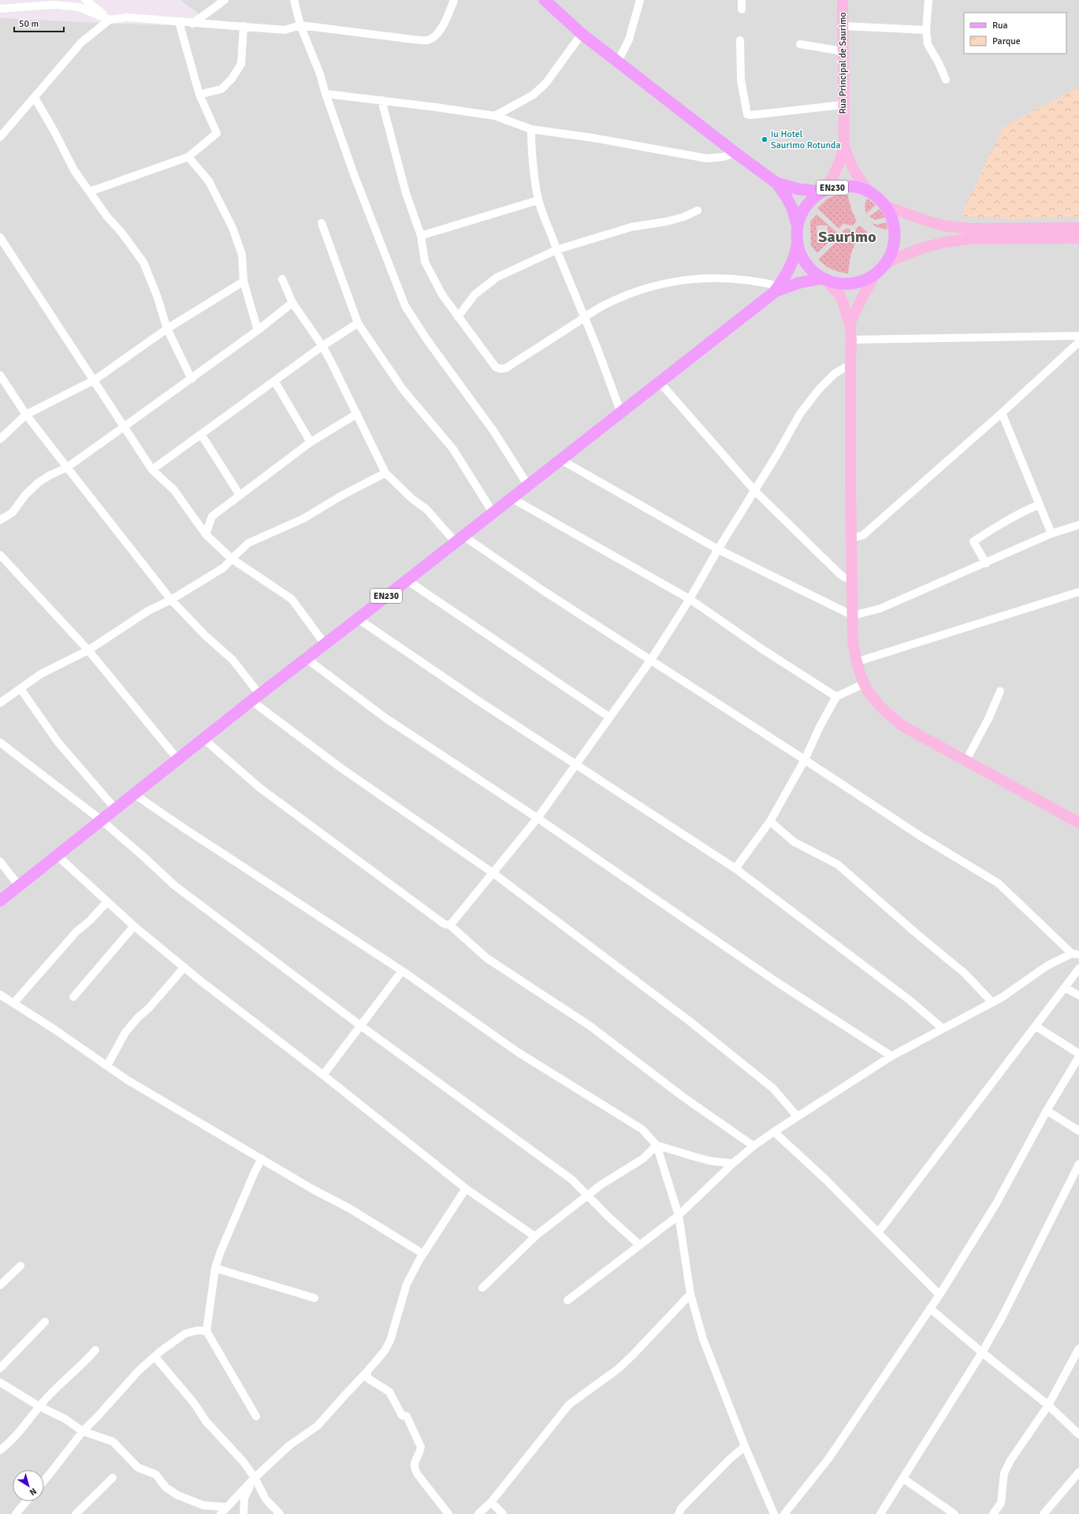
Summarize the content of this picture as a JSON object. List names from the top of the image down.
{
  "streets": {
    "main road": ["EN230"],
    "street": ["Rua Principal de Saurimo"]
  },
  "districts": ["Saurimo"],
  "places": ["iu Hotel Saurimo Rotunda"],
  "legend": ["Rua", "Parque"],
  "scale_bar": "50 m",
  "north": "bottom right"
}
